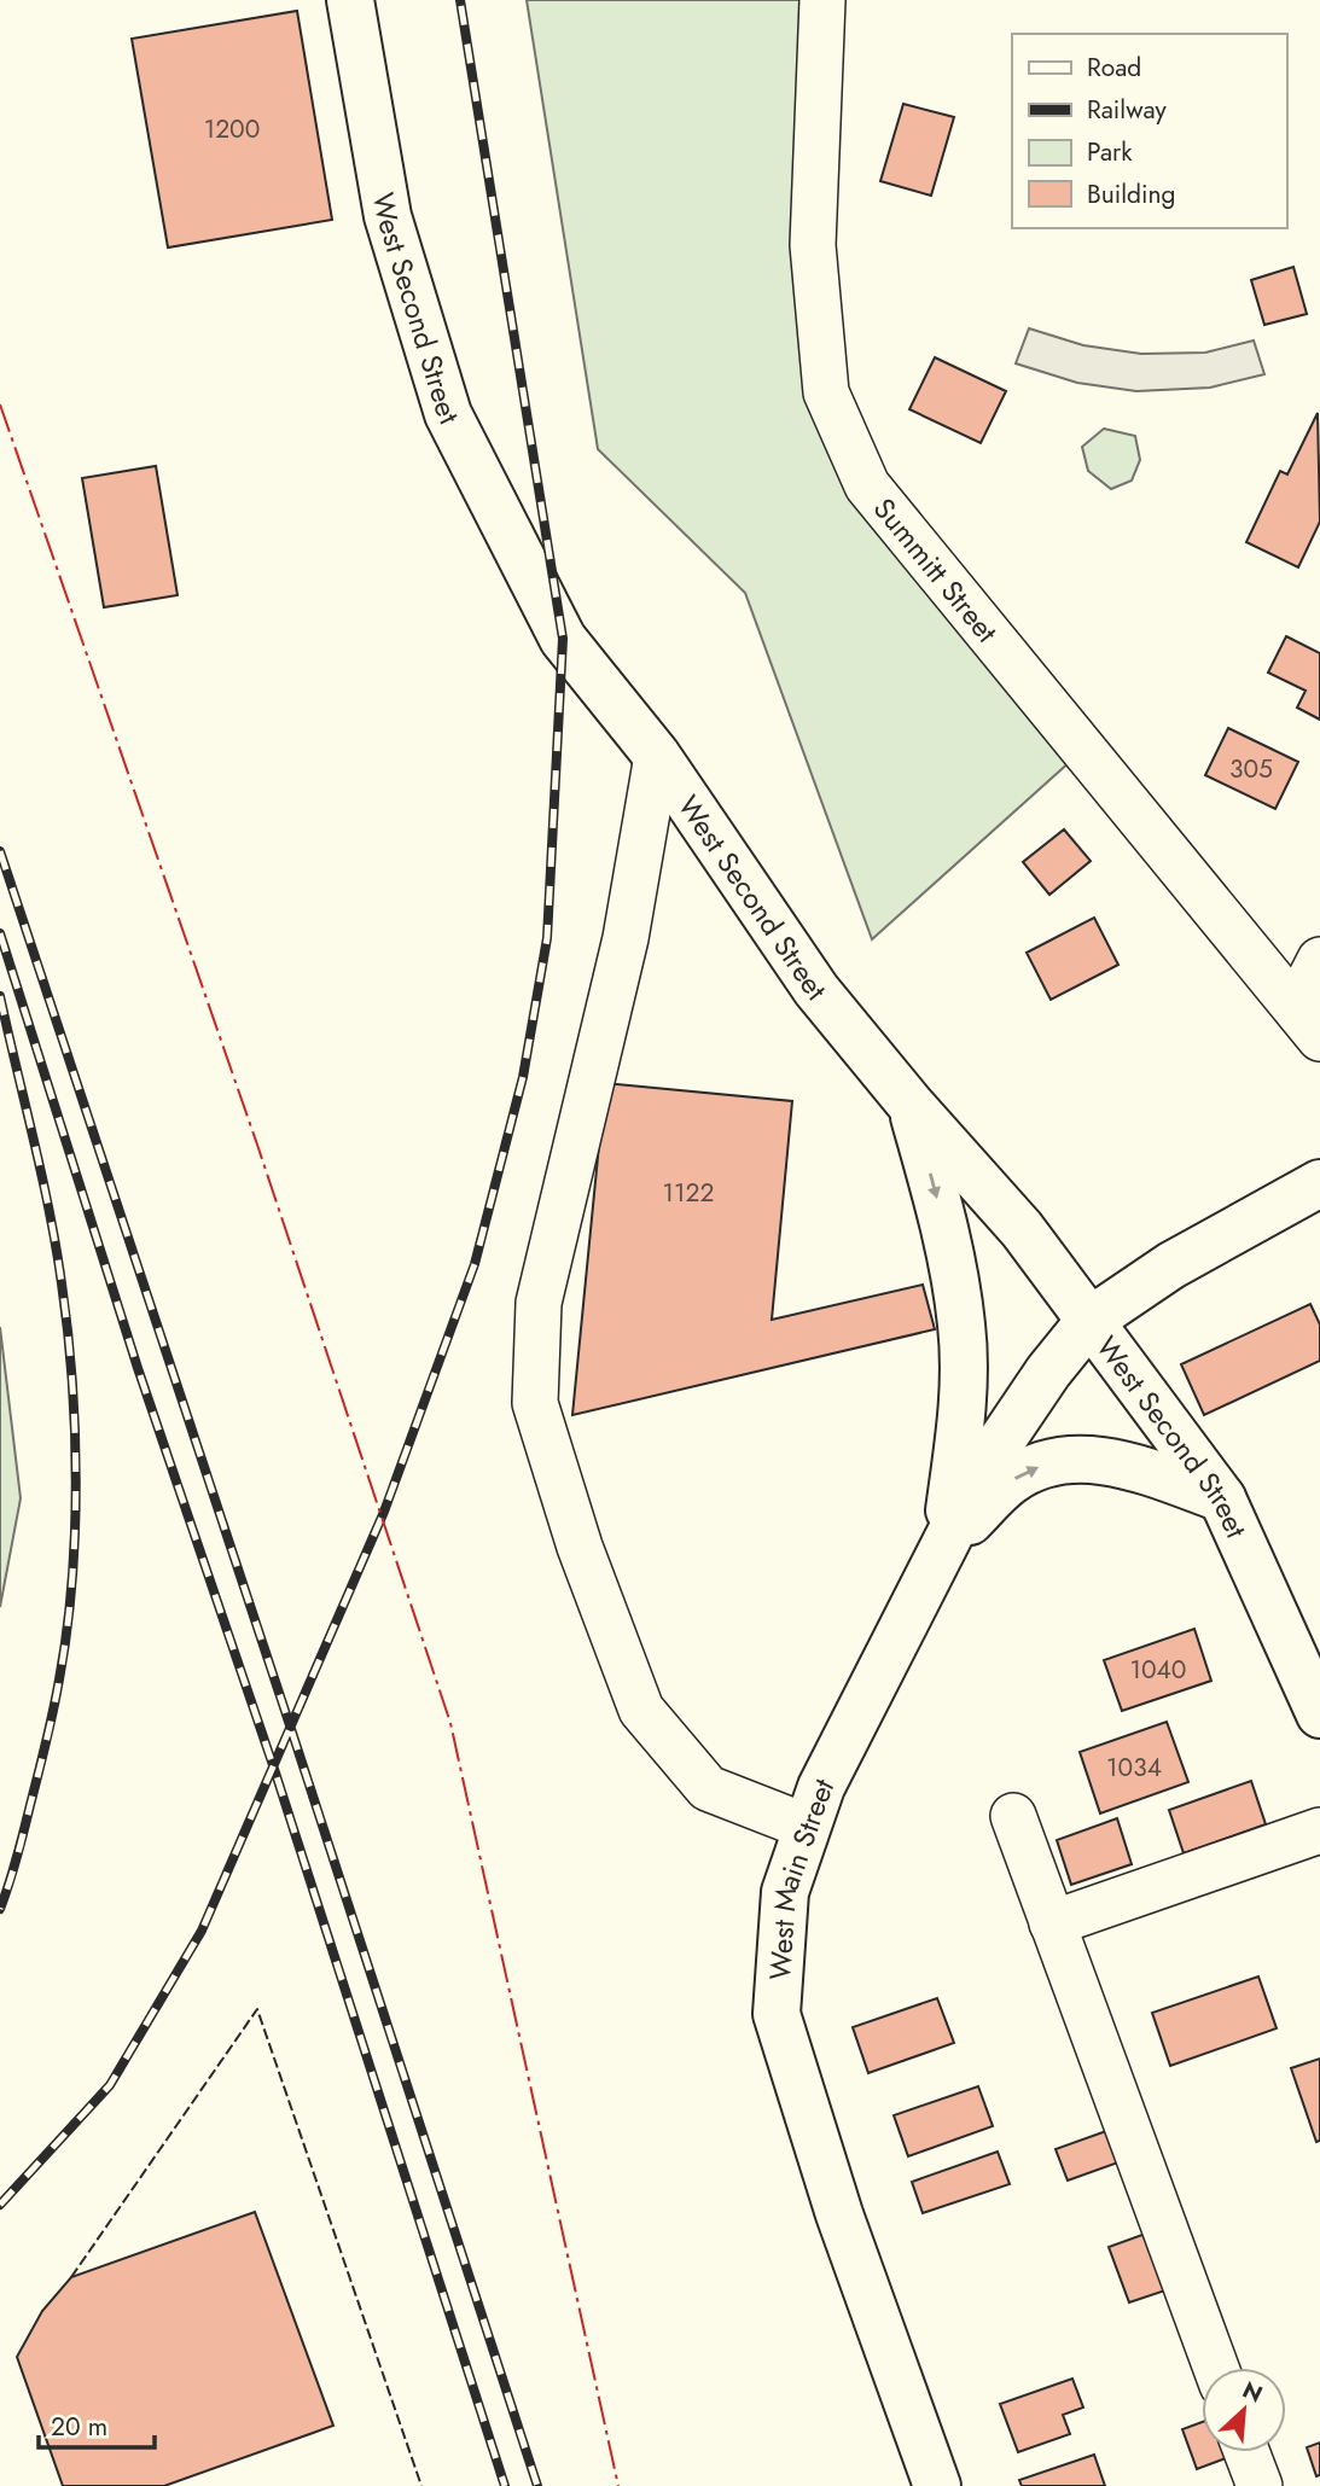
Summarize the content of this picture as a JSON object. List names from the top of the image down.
{
  "streets": {
    "main road": ["West Second Street", "West Main Street"],
    "street": ["Summitt Street"]
  },
  "crossings": [
    ["West Second Street", "West Main Street"]
  ],
  "house_numbers": [
    "1200",
    "305",
    "1122",
    "1040",
    "1034"
  ],
  "legend": [
    "Road",
    "Railway",
    "Park",
    "Building"
  ],
  "scale_bar": "20 m",
  "north": "top right"
}
